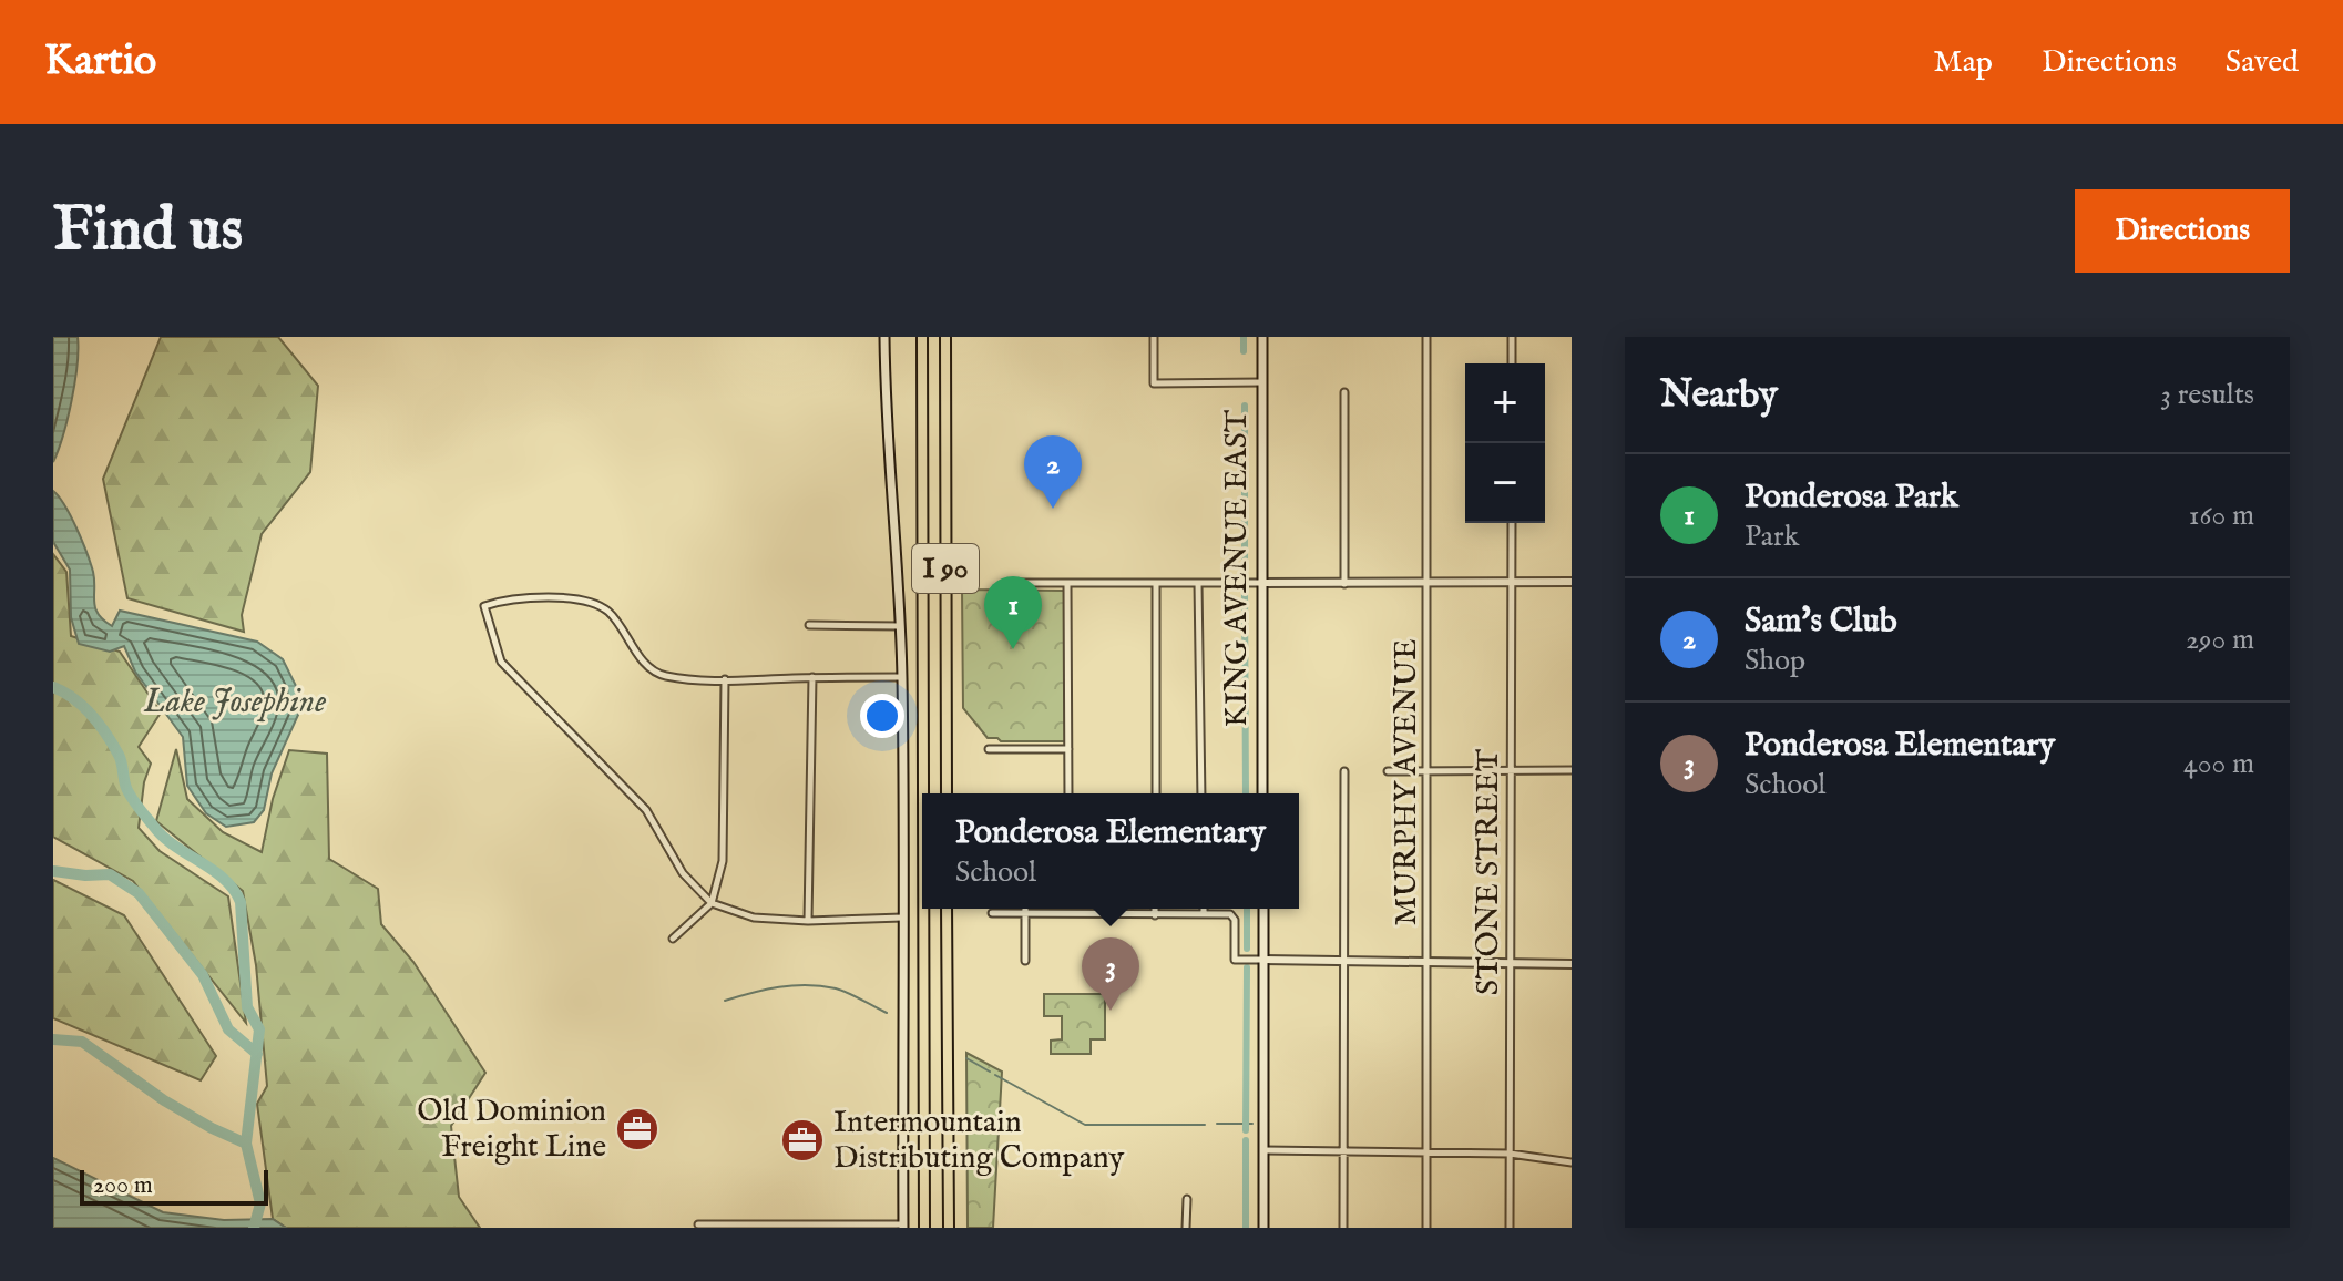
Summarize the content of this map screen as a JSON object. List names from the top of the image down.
{
  "streets": {
    "highway": ["I 90"],
    "main road": ["KING AVENUE EAST"],
    "street": ["MURPHY AVENUE", "STONE STREET"]
  },
  "water": ["Lake Josephine"],
  "places": {
    "office": ["Old Dominion Freight Line", "Intermountain Distributing Company"]
  },
  "scale_bar": "200 m",
  "page": {
    "header": "Kartio",
    "nav": ["Map", "Directions", "Saved"],
    "buttons": "Directions",
    "title": "Find us",
    "heading": ["Nearby", "3 results"],
    "map_buttons": ["+", "−"],
    "pins": ["2", "1", "3"],
    "list": [
      {
        "mark": "1",
        "name": "Ponderosa Park",
        "note": "Park",
        "value": "160 m"
      },
      {
        "mark": "2",
        "name": "Sam's Club",
        "note": "Shop",
        "value": "290 m"
      },
      {
        "mark": "3",
        "name": "Ponderosa Elementary",
        "note": "School",
        "value": "400 m"
      }
    ],
    "popup": ["Ponderosa Elementary", "School"],
    "scale": "200 m"
  }
}
